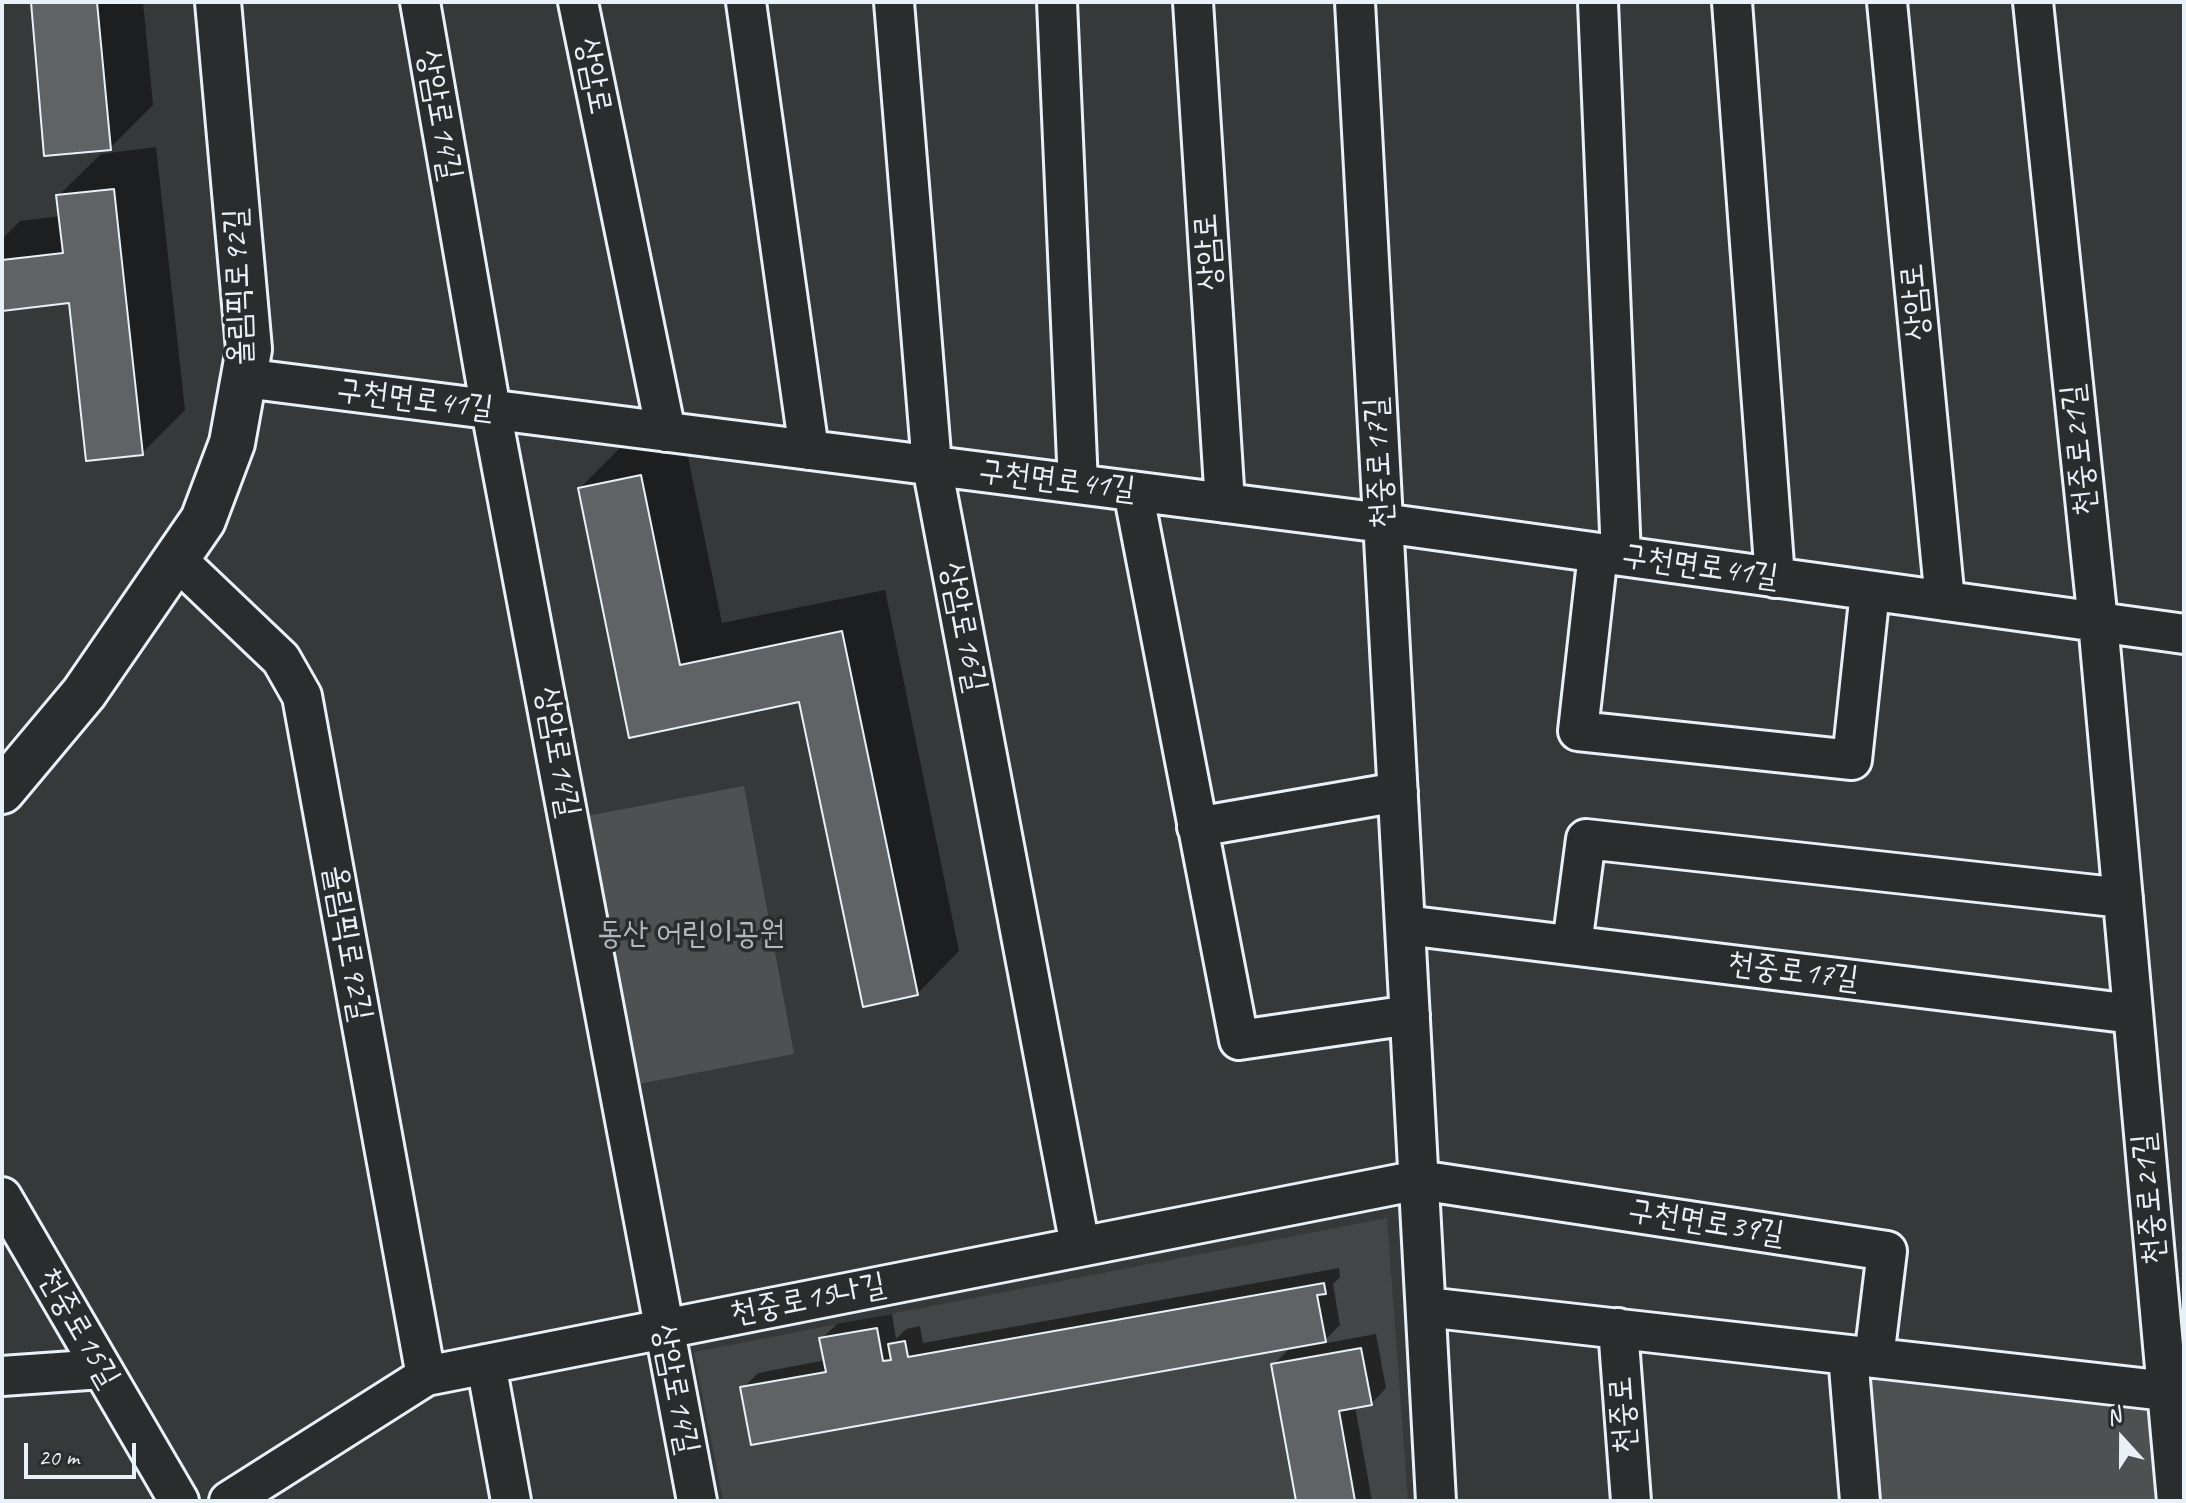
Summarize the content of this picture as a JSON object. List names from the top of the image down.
{
  "streets": {
    "street": [
      "상암로",
      "상암로14길",
      "올림픽로92길",
      "구천면로41길",
      "천중로21길",
      "천중로17길",
      "상암로16길",
      "구천면로39길",
      "천중로15나길",
      "천중로15길",
      "천중로"
    ]
  },
  "crossings": [
    ["상암로", "구천면로41길"],
    ["상암로14길", "구천면로41길"],
    ["상암로14길", "천중로15나길"],
    ["올림픽로92길", "구천면로41길"],
    ["올림픽로92길", "천중로15나길"],
    ["구천면로41길", "천중로21길"],
    ["구천면로41길", "천중로17길"],
    ["구천면로41길", "상암로16길"],
    ["천중로21길", "천중로17길"],
    ["천중로17길", "구천면로39길"],
    ["천중로17길", "천중로15나길"],
    ["상암로16길", "천중로15나길"],
    ["구천면로39길", "천중로15나길"]
  ],
  "parks": ["동산 어린이공원"],
  "scale_bar": "20 m",
  "north": "top"
}
